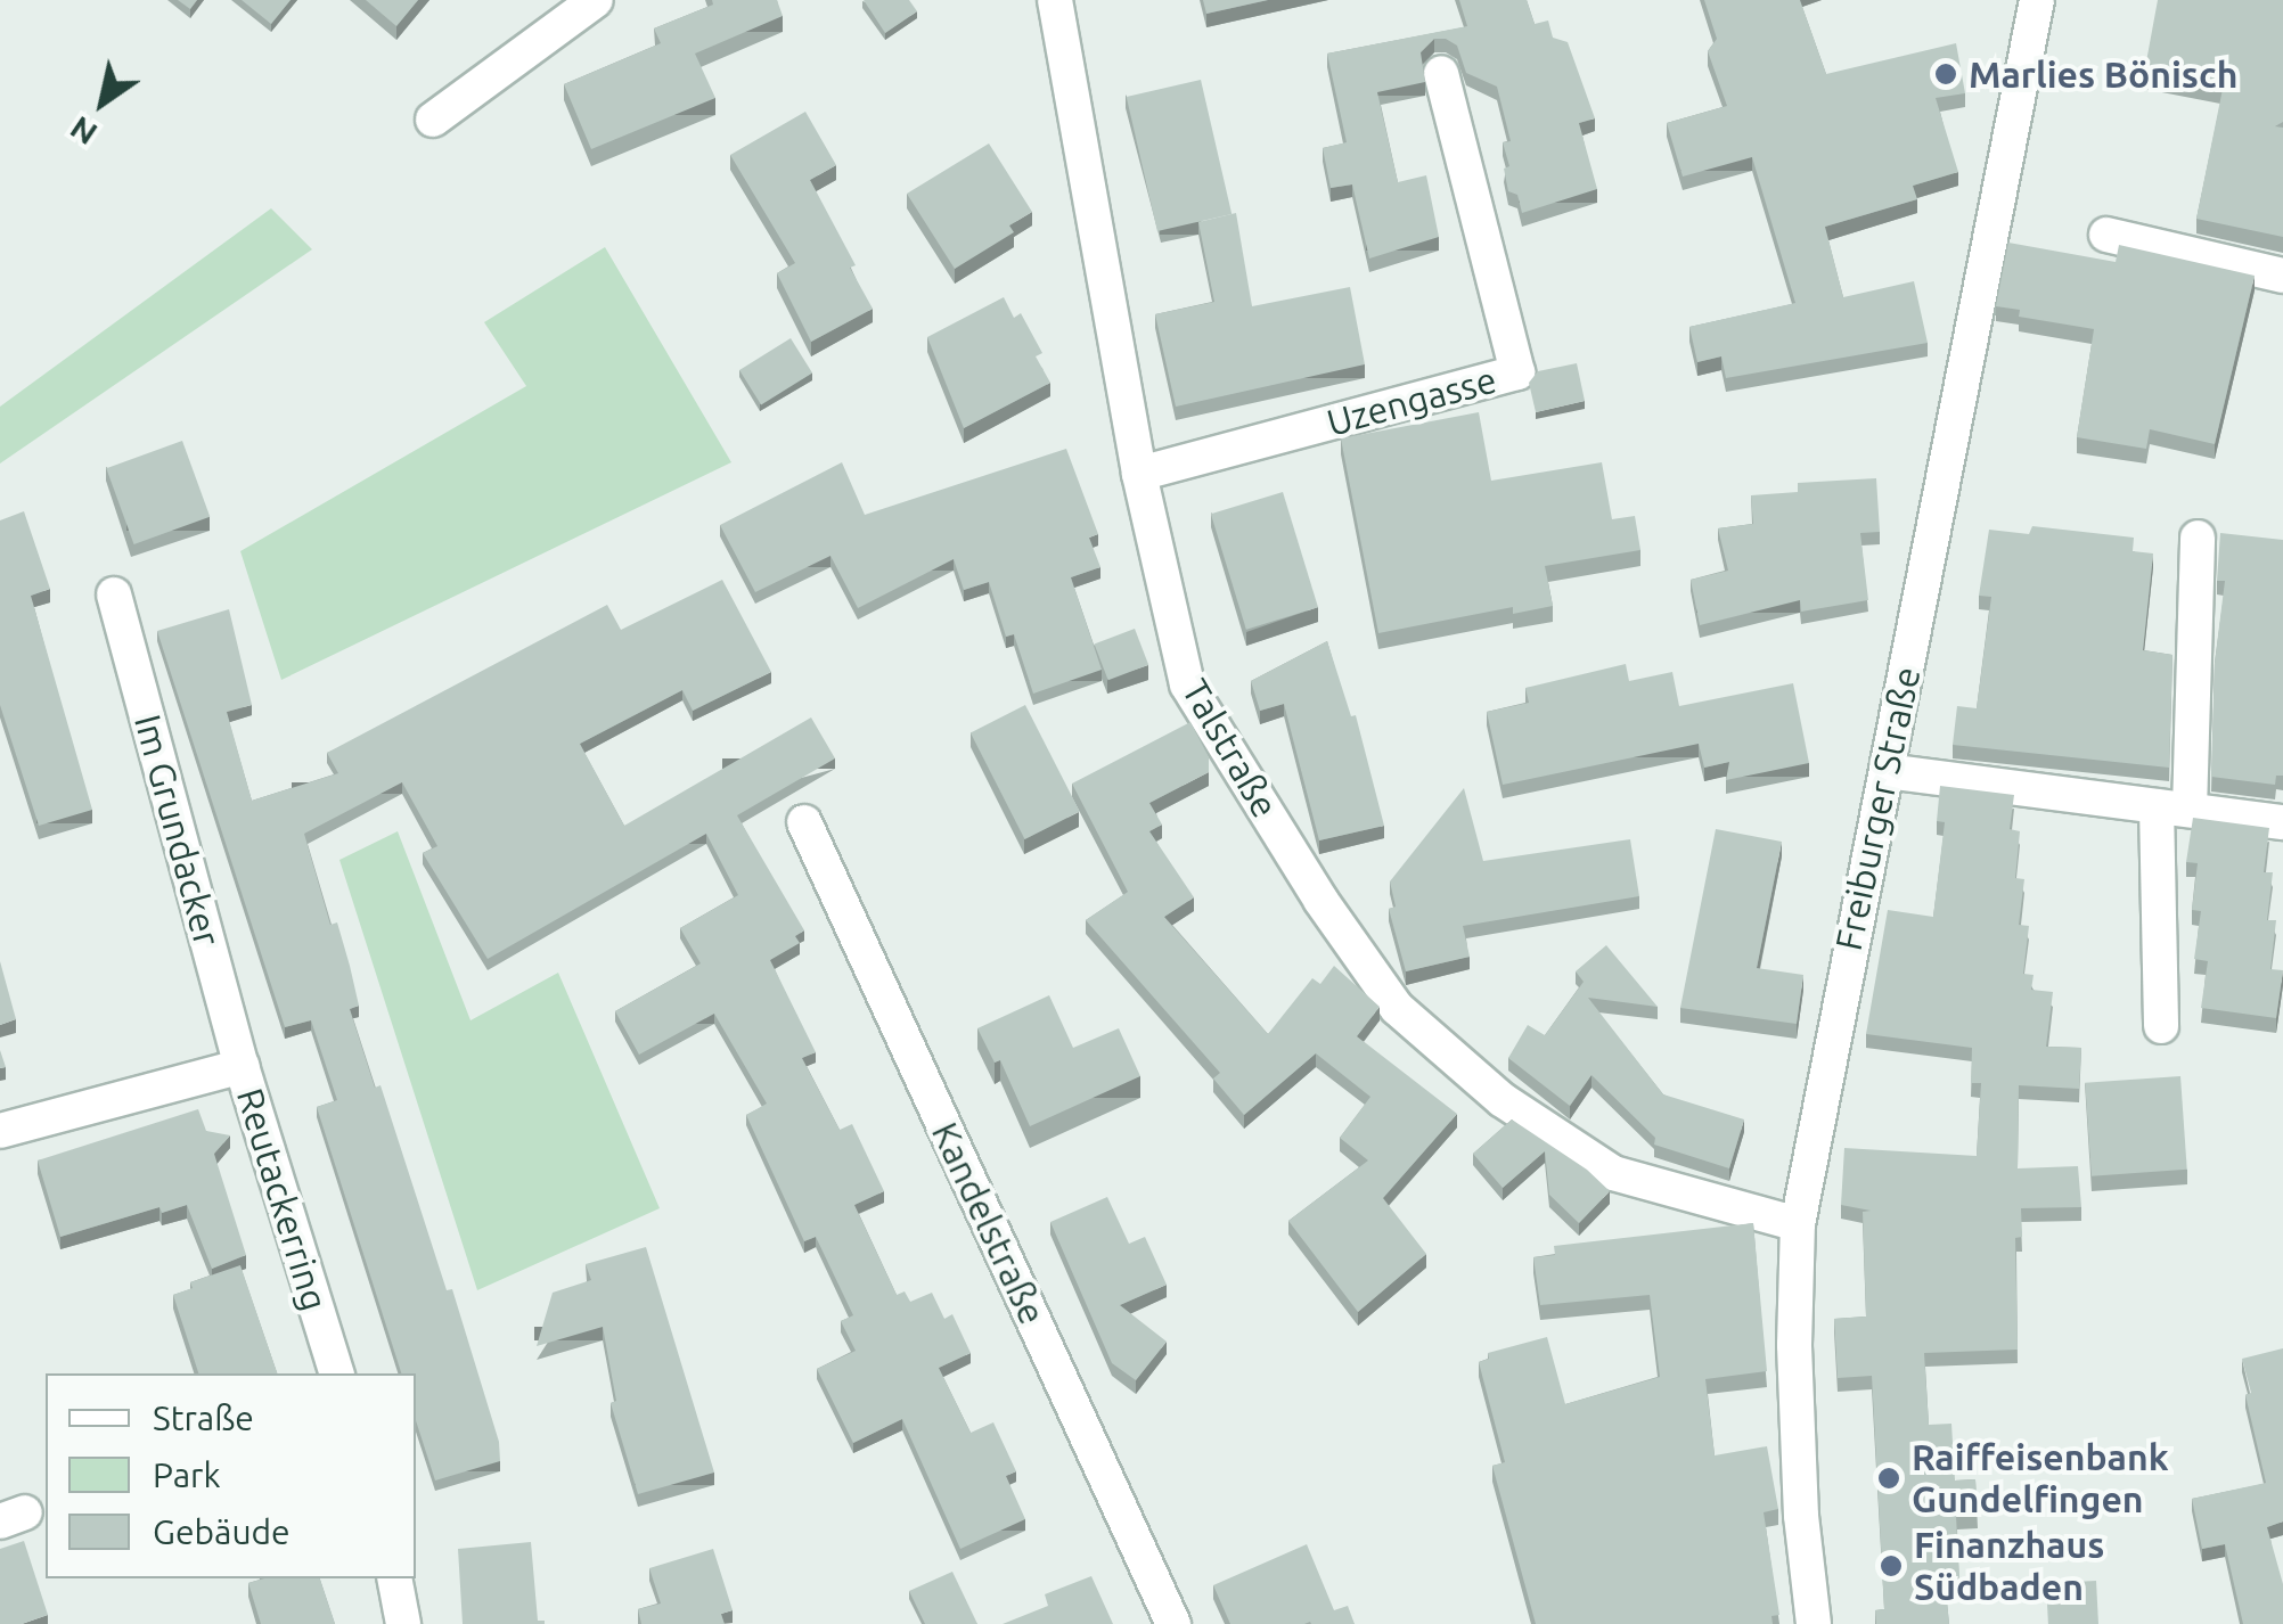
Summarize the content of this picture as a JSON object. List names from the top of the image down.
{
  "streets": {
    "street": [
      "Uzengasse",
      "Talstraße",
      "Freiburger Straße",
      "Im Grundacker",
      "Reutackerring",
      "Kandelstraße"
    ]
  },
  "crossings": [
    ["Uzengasse", "Talstraße"],
    ["Talstraße", "Freiburger Straße"],
    ["Im Grundacker", "Reutackerring"]
  ],
  "places": ["Marlies Bönisch", "Raiffeisenbank Gundelfingen", "Finanzhaus Südbaden"],
  "legend": ["Straße", "Park", "Gebäude"],
  "north": "bottom left"
}
